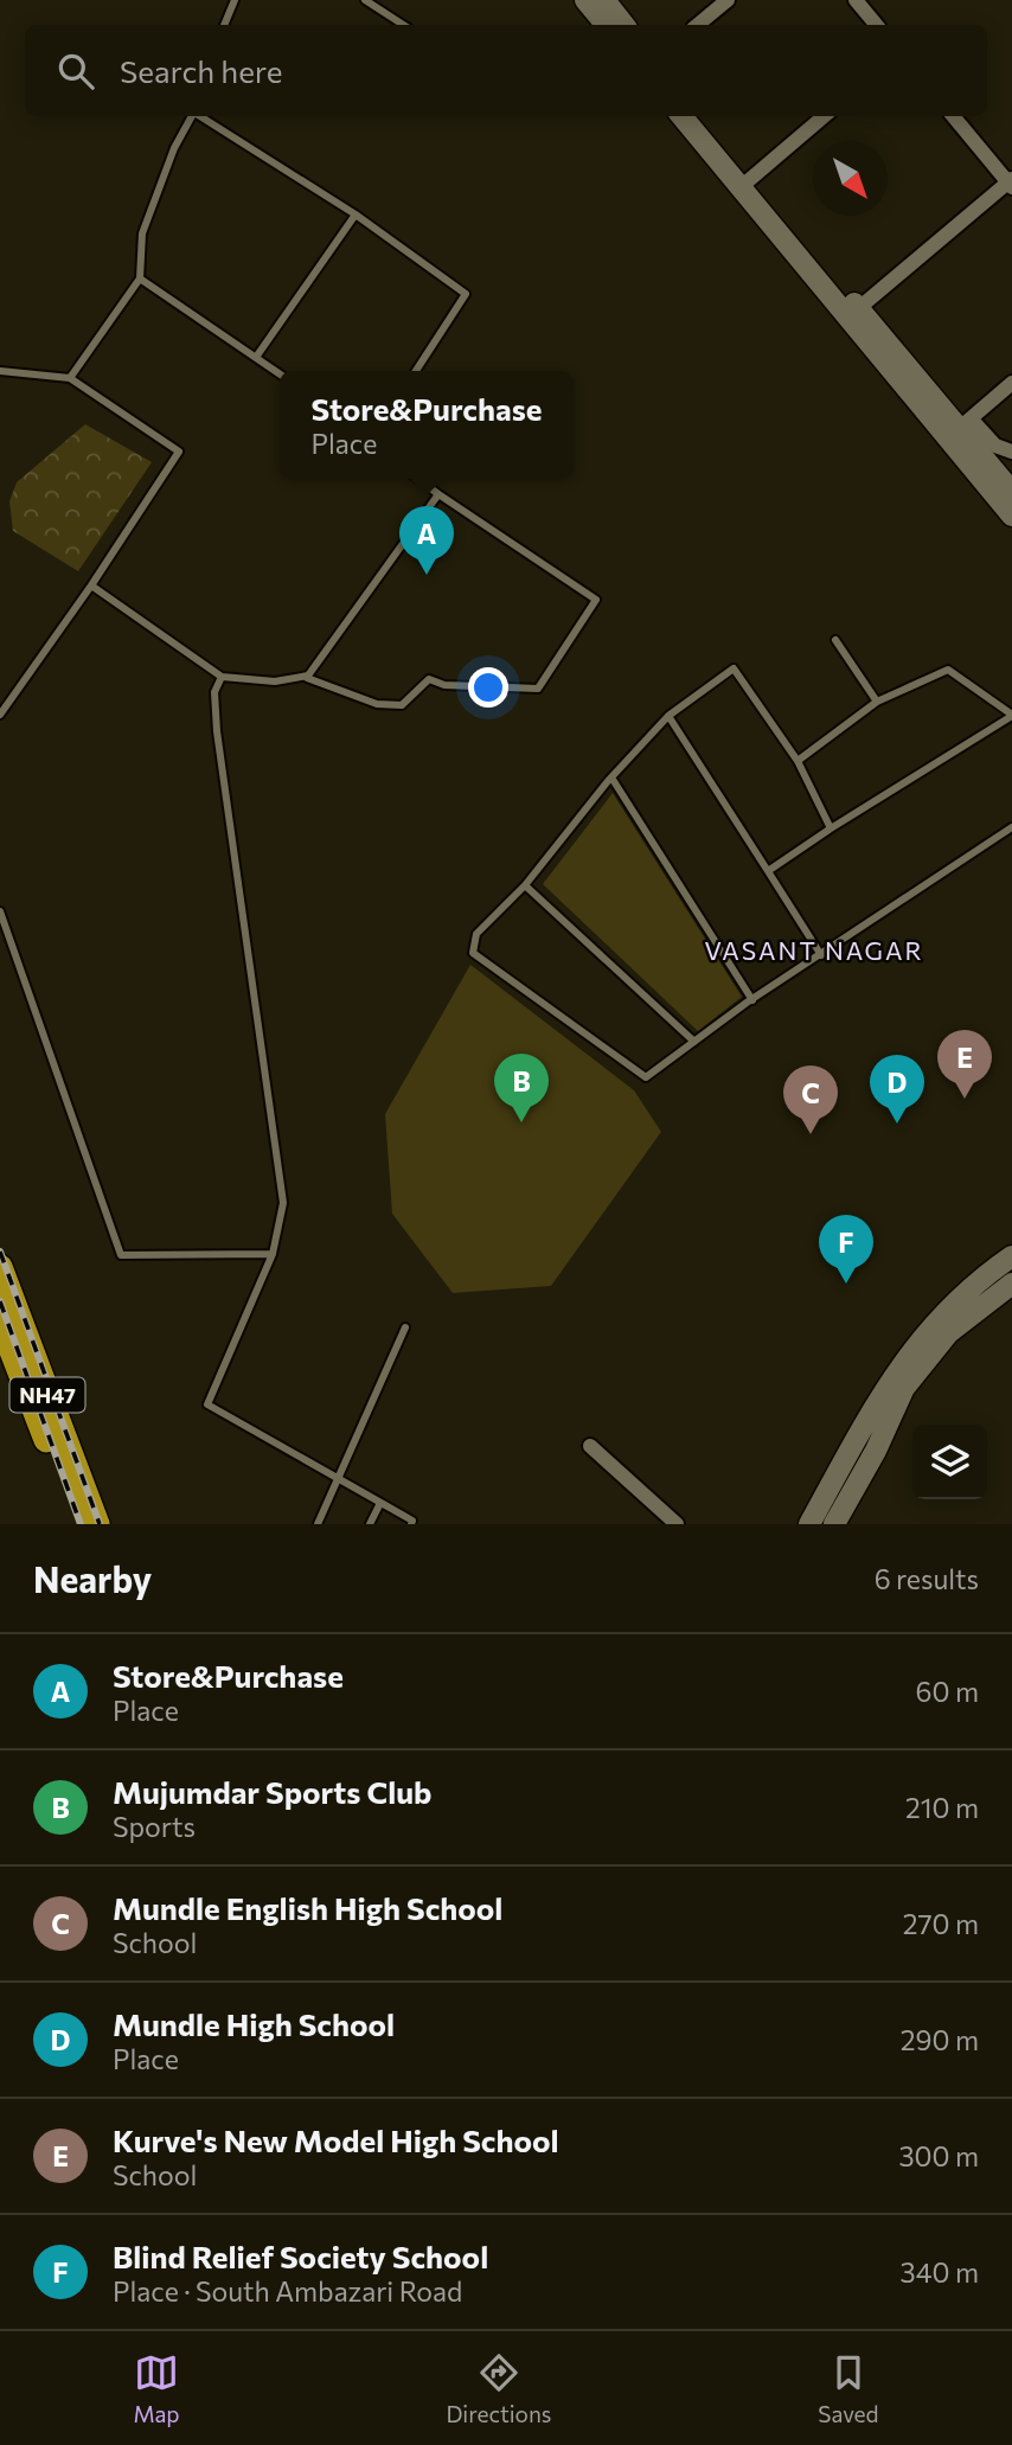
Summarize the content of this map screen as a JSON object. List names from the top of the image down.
{
  "streets": {
    "highway": ["NH47"]
  },
  "districts": ["VASANT NAGAR"],
  "north": "bottom right",
  "page": {
    "search": "Search here",
    "popup": ["Store&Purchase", "Place"],
    "pins": [
      "A",
      "E",
      "B",
      "D",
      "C",
      "F"
    ],
    "heading": ["Nearby", "6 results"],
    "list": [
      {
        "mark": "A",
        "name": "Store&Purchase",
        "note": "Place",
        "value": "60 m"
      },
      {
        "mark": "B",
        "name": "Mujumdar Sports Club",
        "note": "Sports",
        "value": "210 m"
      },
      {
        "mark": "C",
        "name": "Mundle English High School",
        "note": "School",
        "value": "270 m"
      },
      {
        "mark": "D",
        "name": "Mundle High School",
        "note": "Place",
        "value": "290 m"
      },
      {
        "mark": "E",
        "name": "Kurve's New Model High School",
        "note": "School",
        "value": "300 m"
      },
      {
        "mark": "F",
        "name": "Blind Relief Society School",
        "note": "Place · South Ambazari Road",
        "value": "340 m"
      }
    ],
    "nav": ["Map", "Directions", "Saved"]
  }
}
